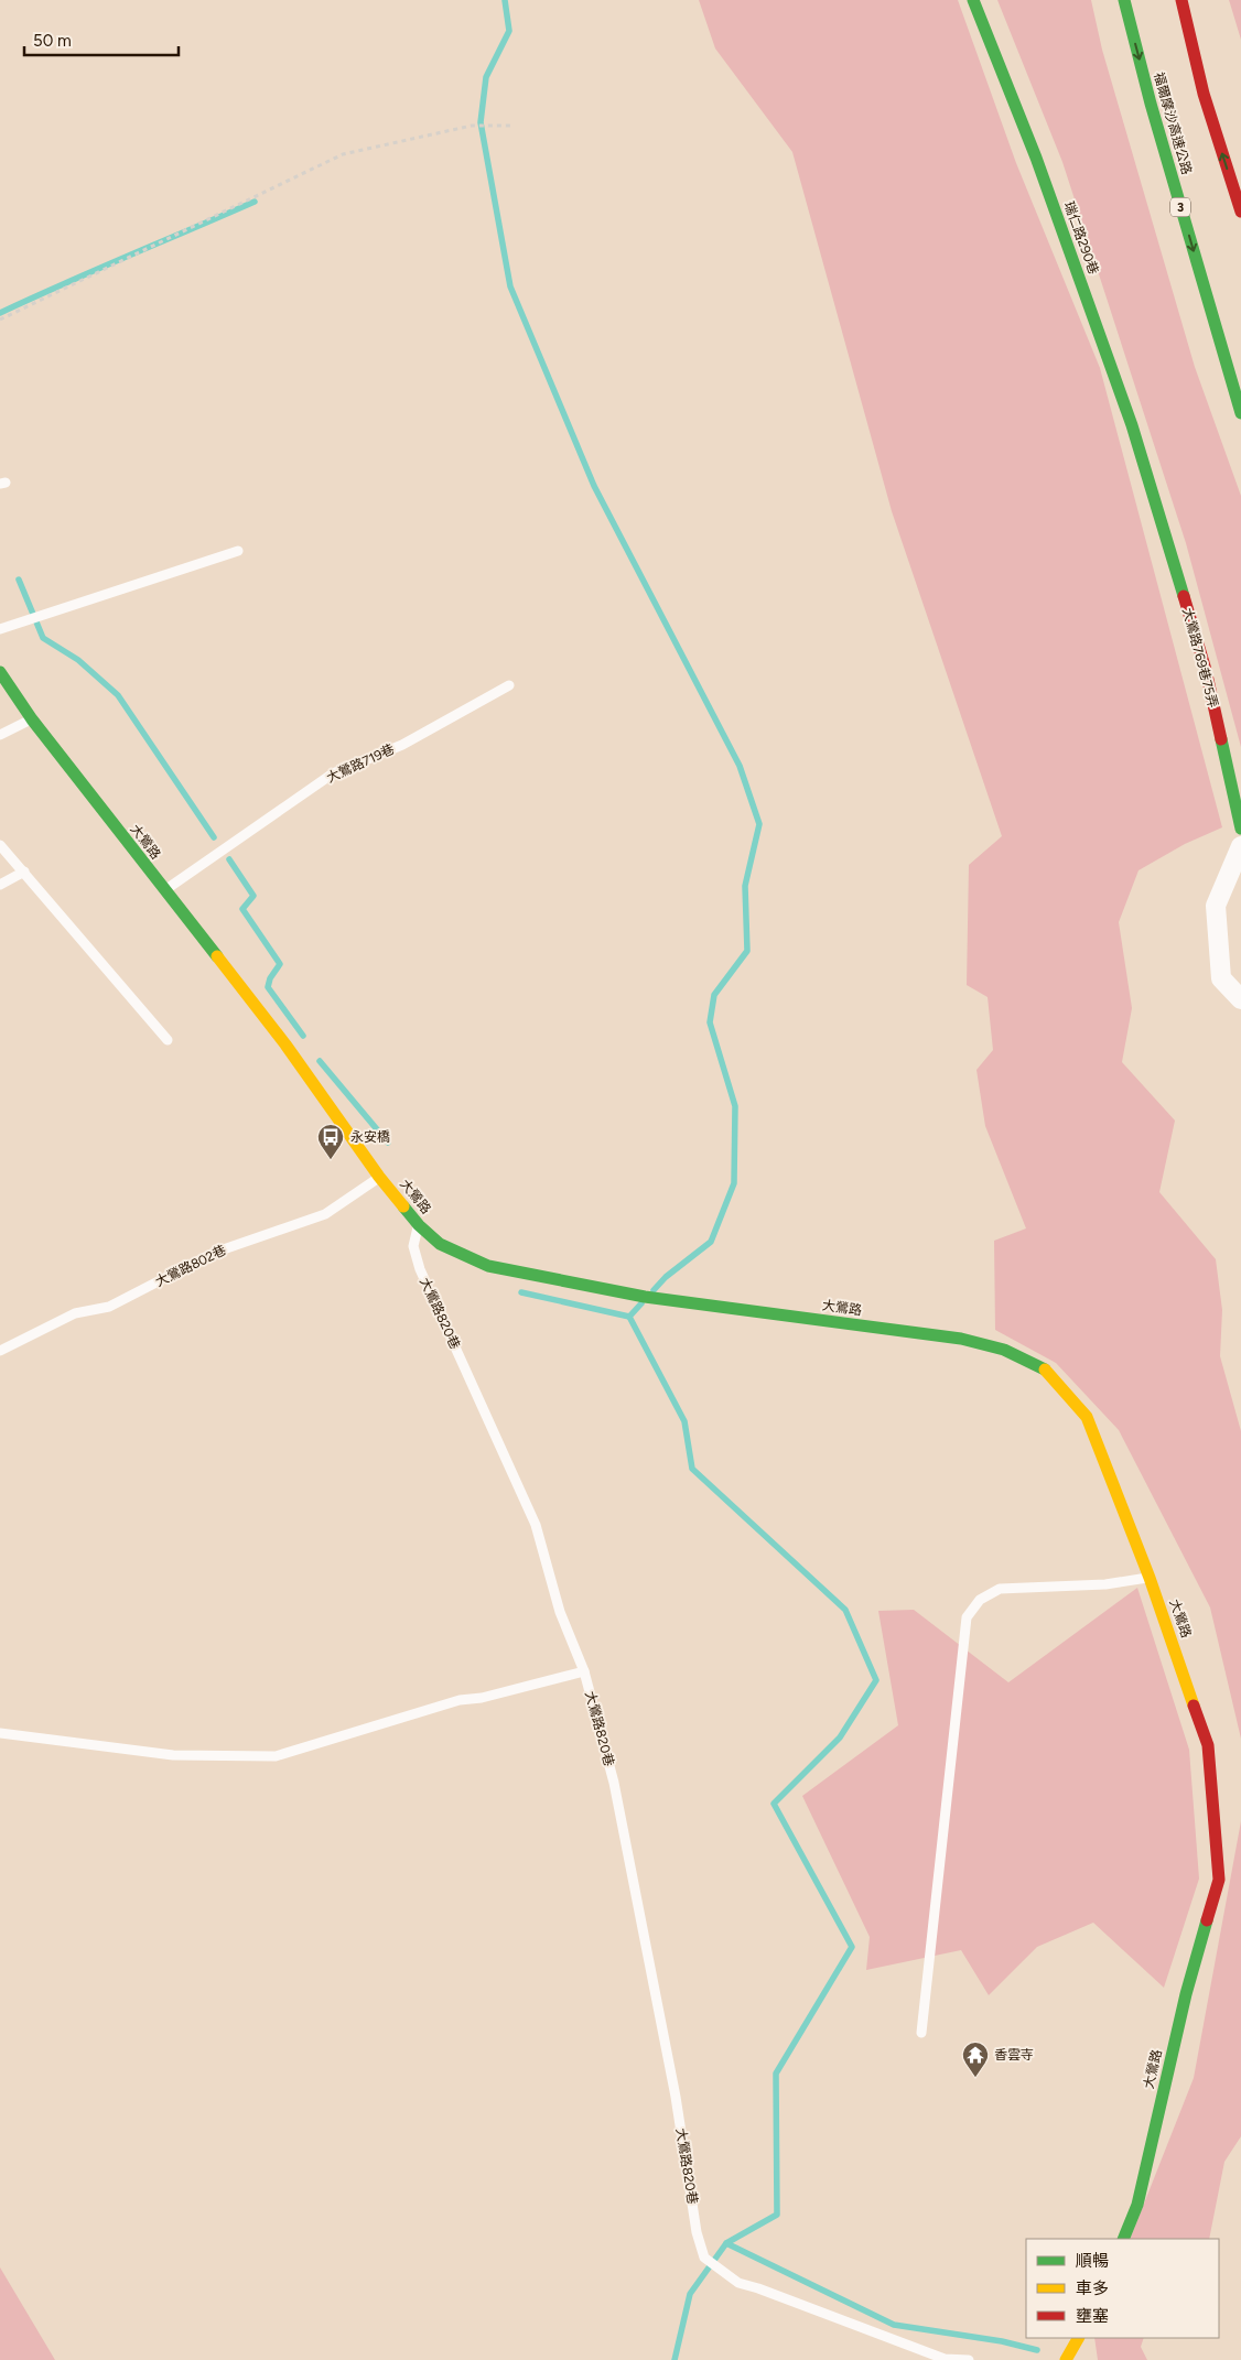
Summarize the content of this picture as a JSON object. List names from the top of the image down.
{
  "streets": {
    "main road": [
      "福爾摩沙高速公路",
      "3",
      "瑞仁路290巷",
      "大鶯路769巷75弄",
      "大鶯路"
    ],
    "lane": ["大鶯路719巷", "大鶯路802巷", "大鶯路820巷"]
  },
  "crossings": [
    ["瑞仁路290巷", "大鶯路769巷75弄"],
    ["大鶯路719巷", "大鶯路"],
    ["大鶯路", "大鶯路802巷"],
    ["大鶯路", "大鶯路820巷"]
  ],
  "places": {
    "bus stop": ["永安橋"],
    "temple": ["香雲寺"]
  },
  "legend": ["順暢", "車多", "壅塞"],
  "scale_bar": "50 m"
}
